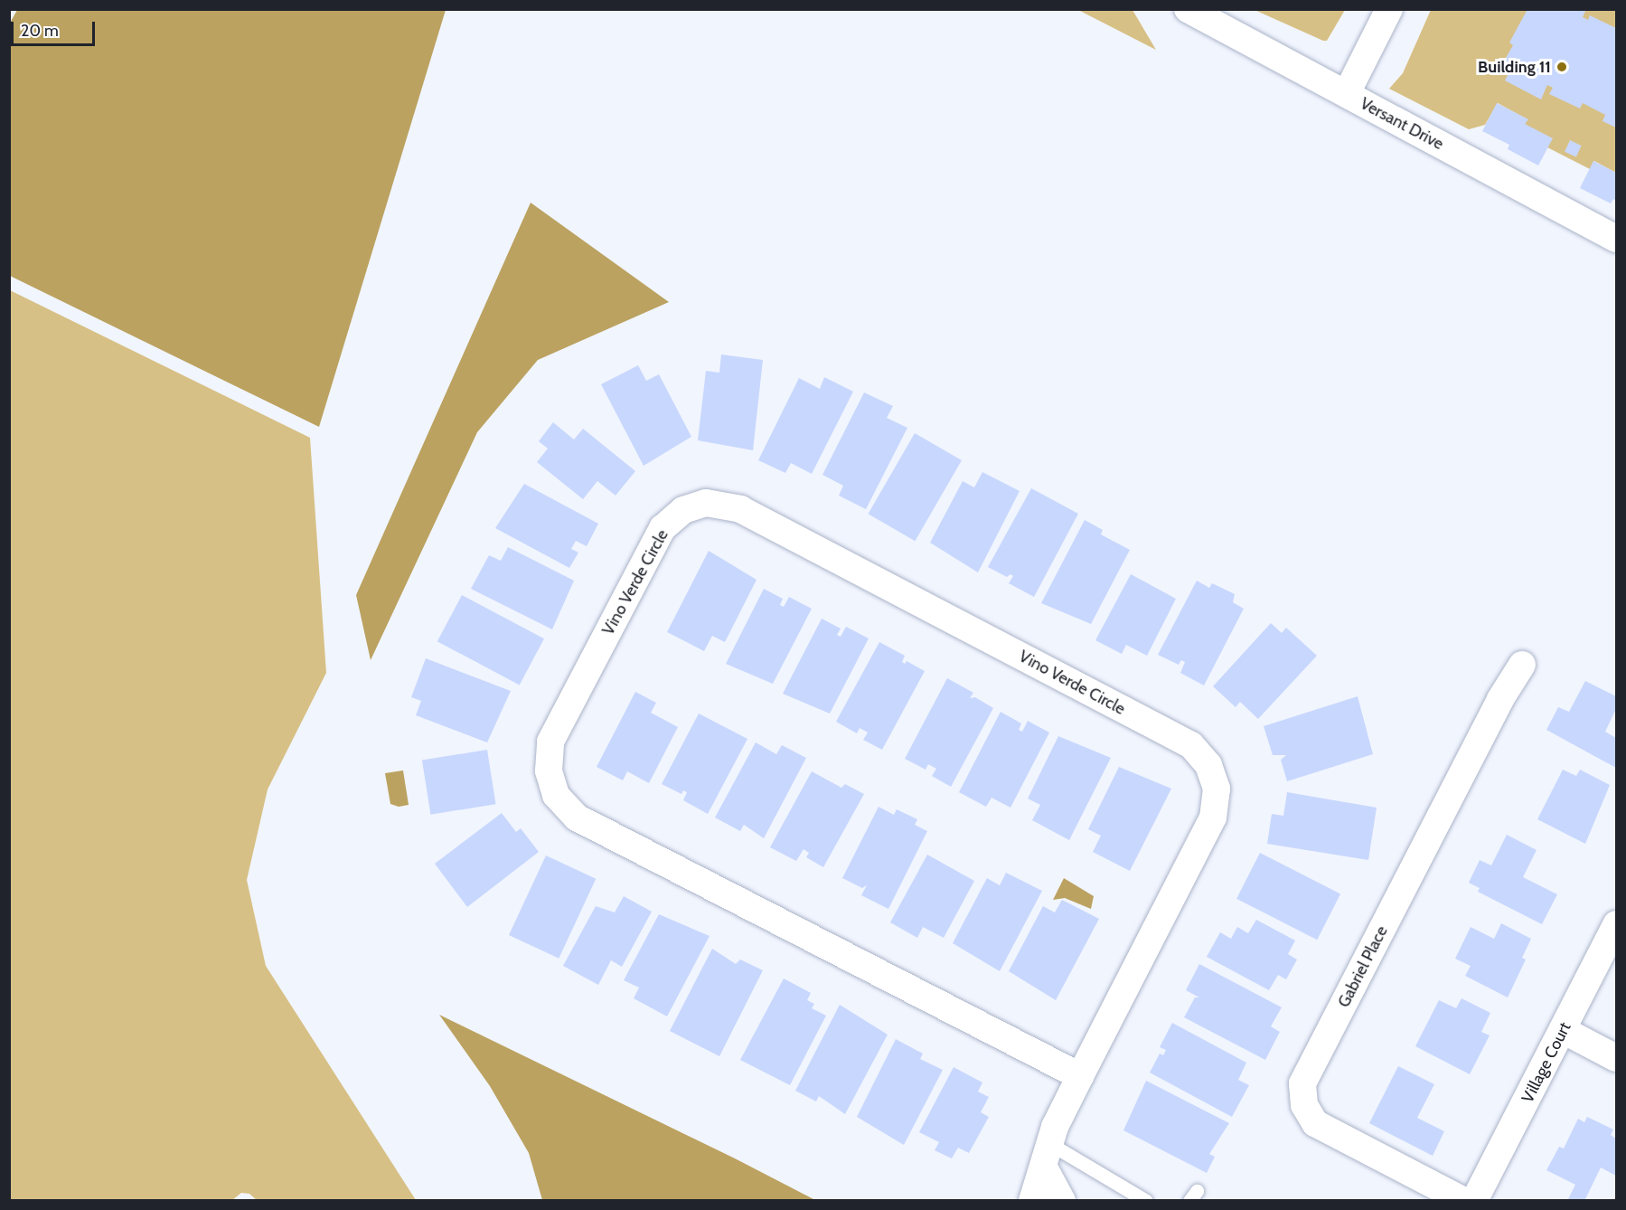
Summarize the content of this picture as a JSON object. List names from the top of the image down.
{
  "streets": {
    "street": [
      "Versant Drive",
      "Vino Verde Circle",
      "Gabriel Place",
      "Village Court"
    ]
  },
  "places": ["Building 11"],
  "scale_bar": "20 m"
}
